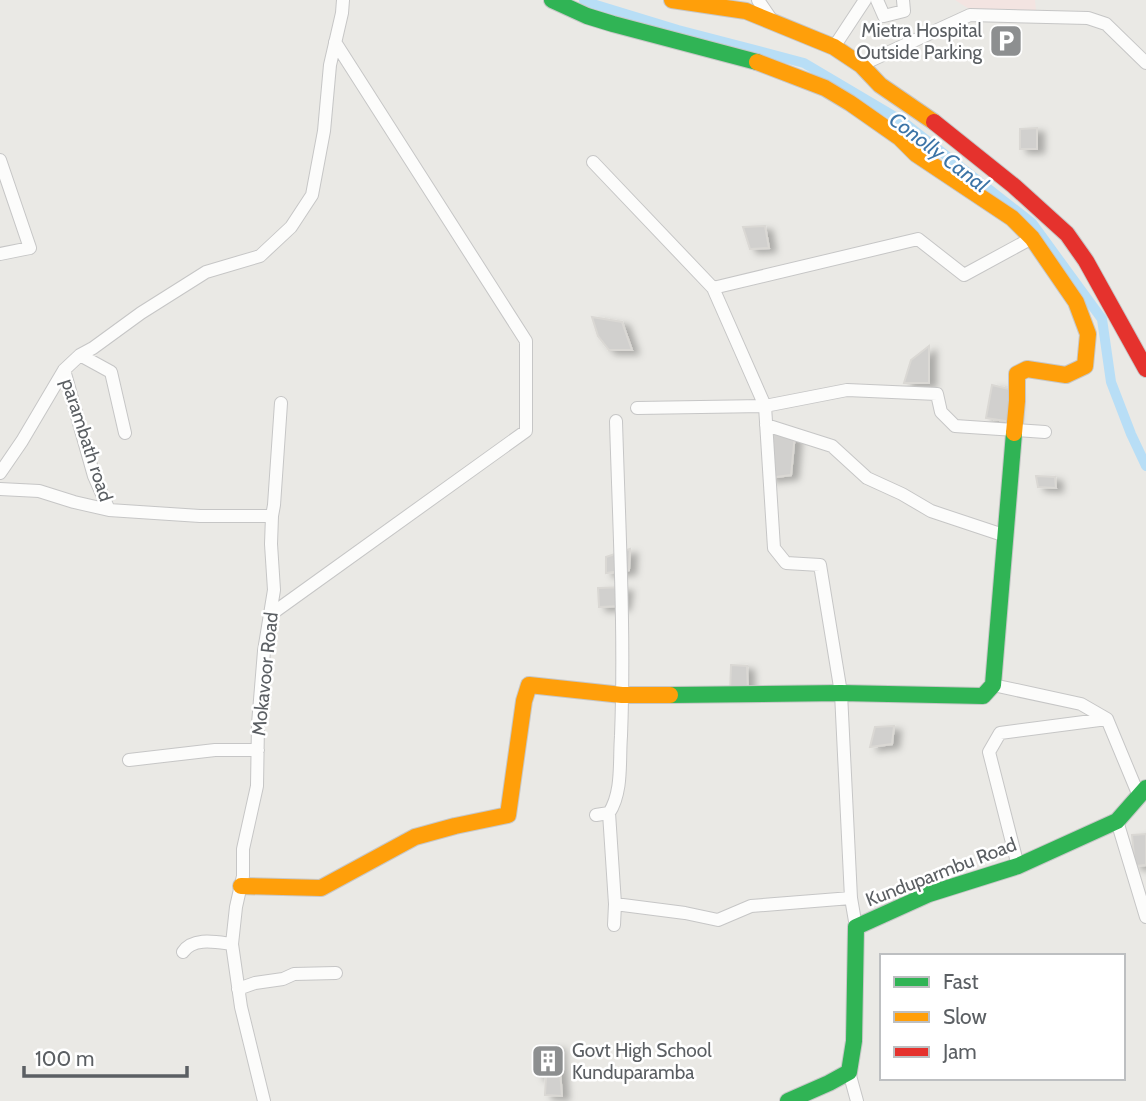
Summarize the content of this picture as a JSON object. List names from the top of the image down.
{
  "streets": {
    "street": ["parambath road", "Mokavoor Road", "Kunduparmbu Road"]
  },
  "water": ["Conolly Canal"],
  "places": {
    "parking": ["Mietra Hospital Outside Parking"],
    "building": ["Govt High School Kunduparamba"]
  },
  "legend": ["Fast", "Slow", "Jam"],
  "scale_bar": "100 m"
}
